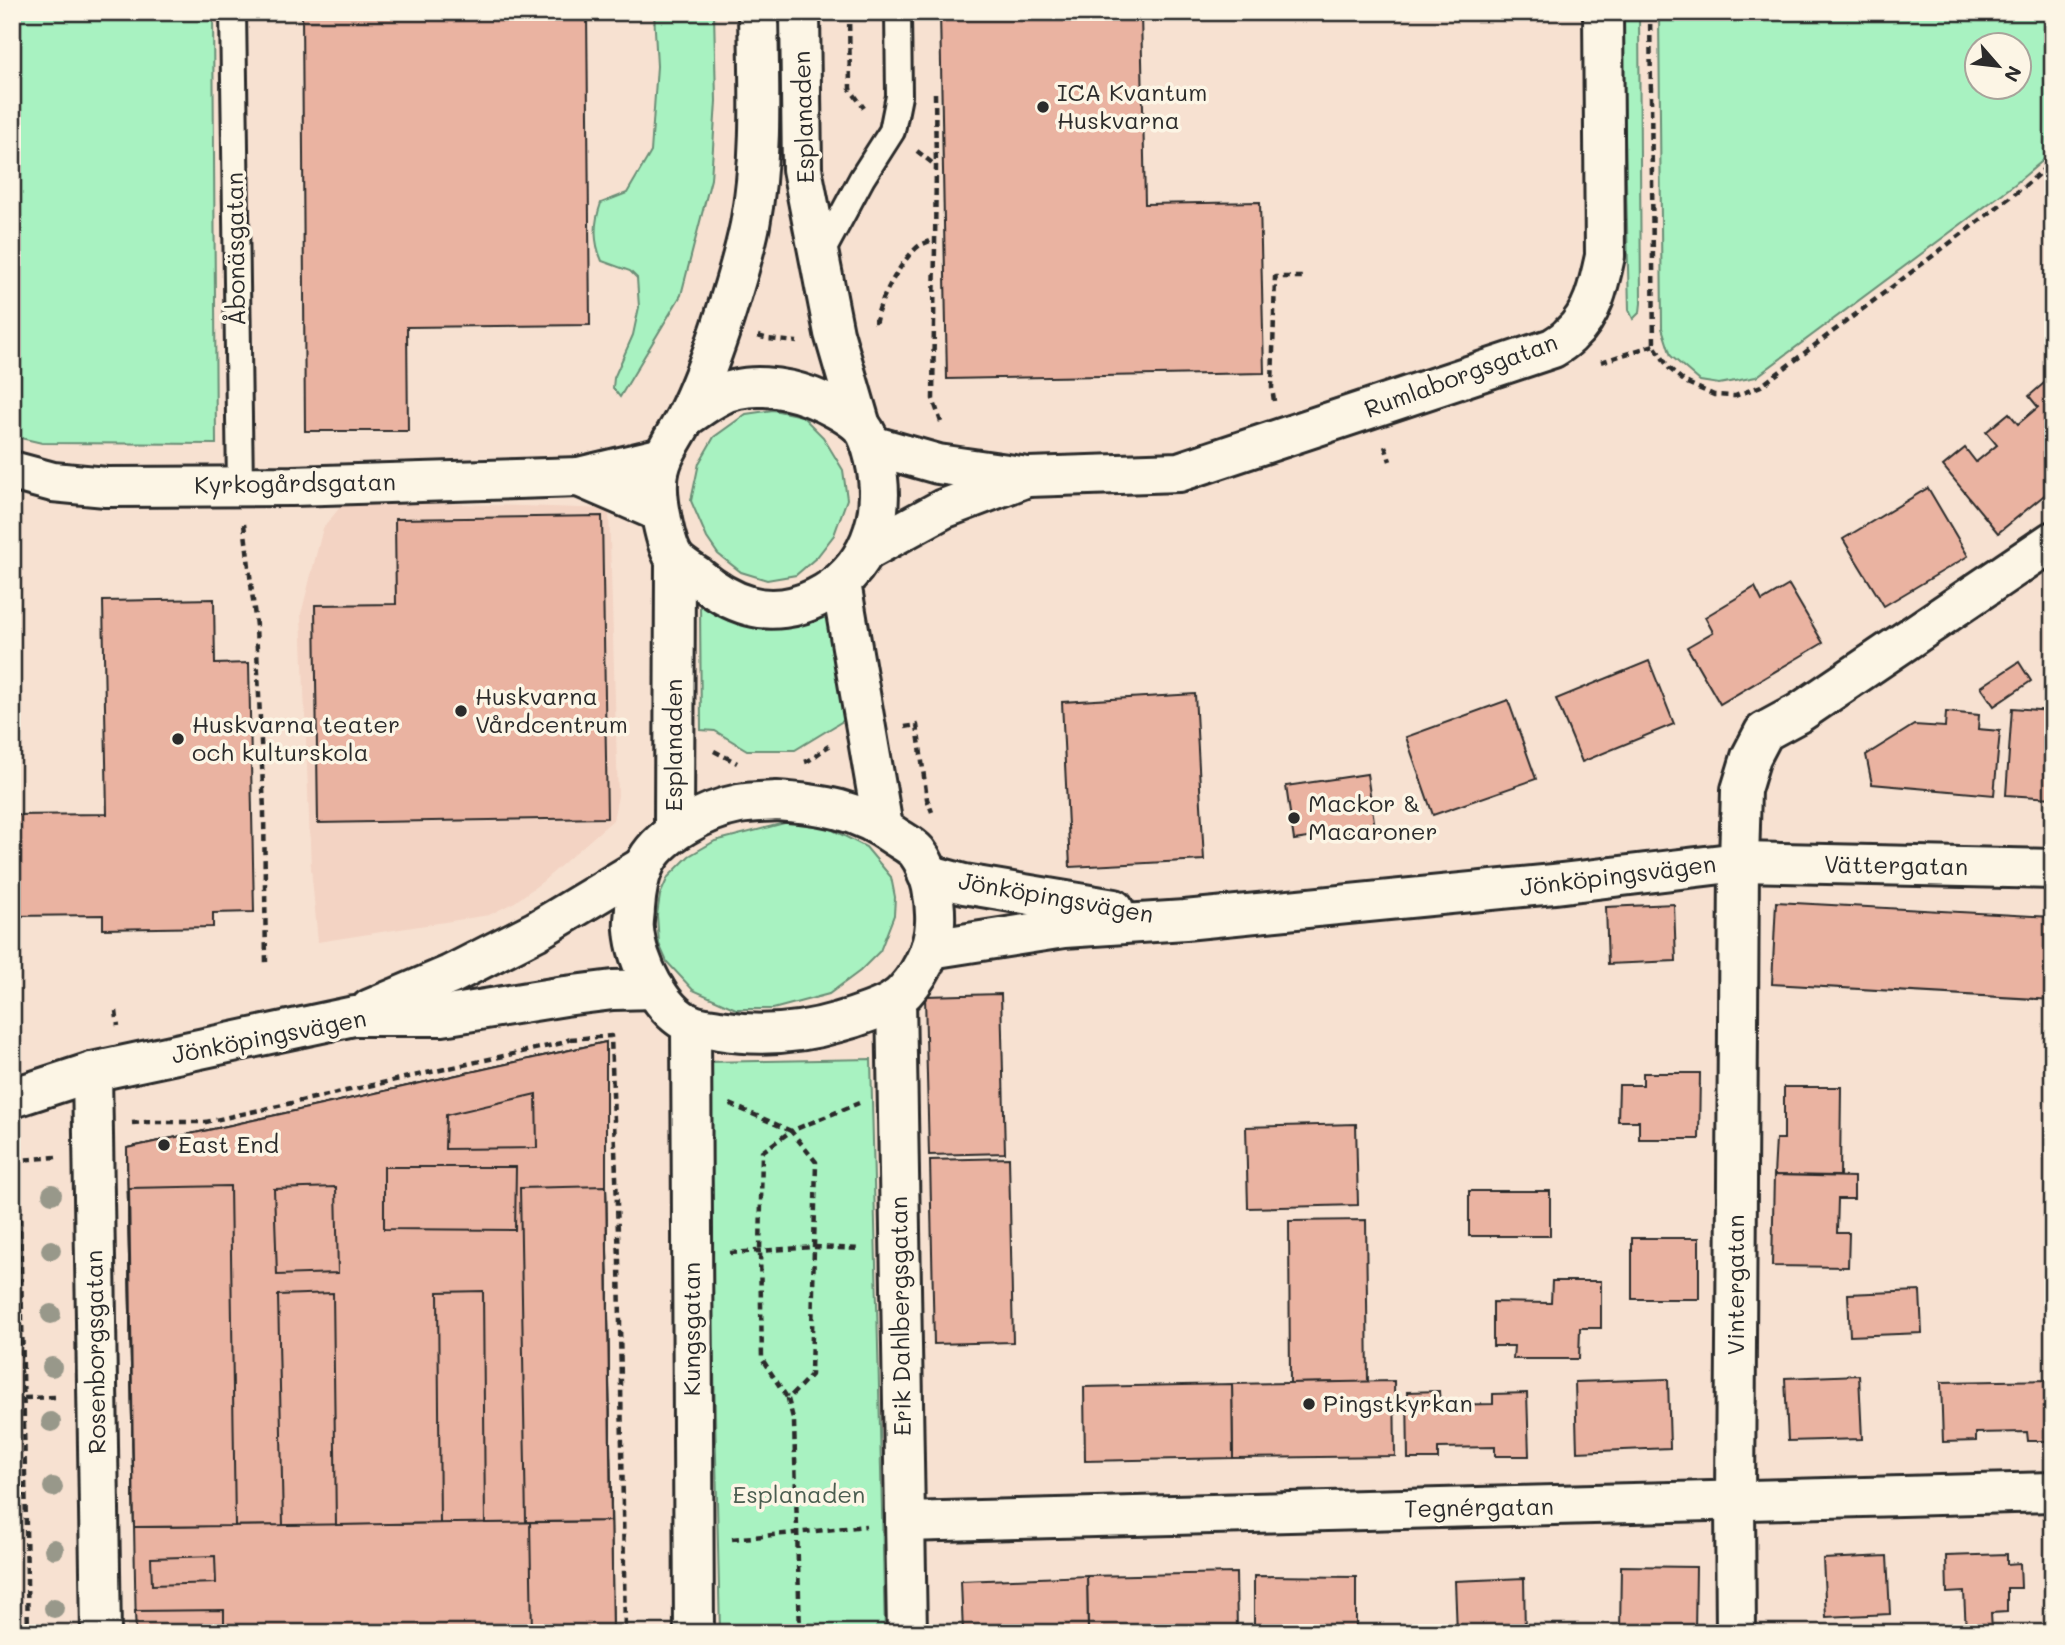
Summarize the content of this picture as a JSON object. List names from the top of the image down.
{
  "streets": {
    "street": [
      "Esplanaden",
      "Rumlaborgsgatan",
      "Kyrkogårdsgatan",
      "Vättergatan",
      "Jönköpingsvägen",
      "Vintergatan",
      "Erik Dahlbergsgatan",
      "Kungsgatan",
      "Rosenborgsgatan",
      "Tegnérgatan"
    ],
    "lane": ["Åbonäsgatan"]
  },
  "crossings": [
    ["Esplanaden", "Rumlaborgsgatan"],
    ["Esplanaden", "Jönköpingsvägen"],
    ["Esplanaden", "Kungsgatan"],
    ["Åbonäsgatan", "Kyrkogårdsgatan"],
    ["Vättergatan", "Jönköpingsvägen"],
    ["Vättergatan", "Vintergatan"],
    ["Jönköpingsvägen", "Vintergatan"],
    ["Jönköpingsvägen", "Rosenborgsgatan"],
    ["Vintergatan", "Tegnérgatan"],
    ["Erik Dahlbergsgatan", "Tegnérgatan"]
  ],
  "parks": ["Esplanaden"],
  "places": [
    "ICA Kvantum Huskvarna",
    "Huskvarna Vårdcentrum",
    "Huskvarna teater och kulturskola",
    "Mackor & Macaroner",
    "East End",
    "Pingstkyrkan"
  ],
  "north": "bottom right"
}
